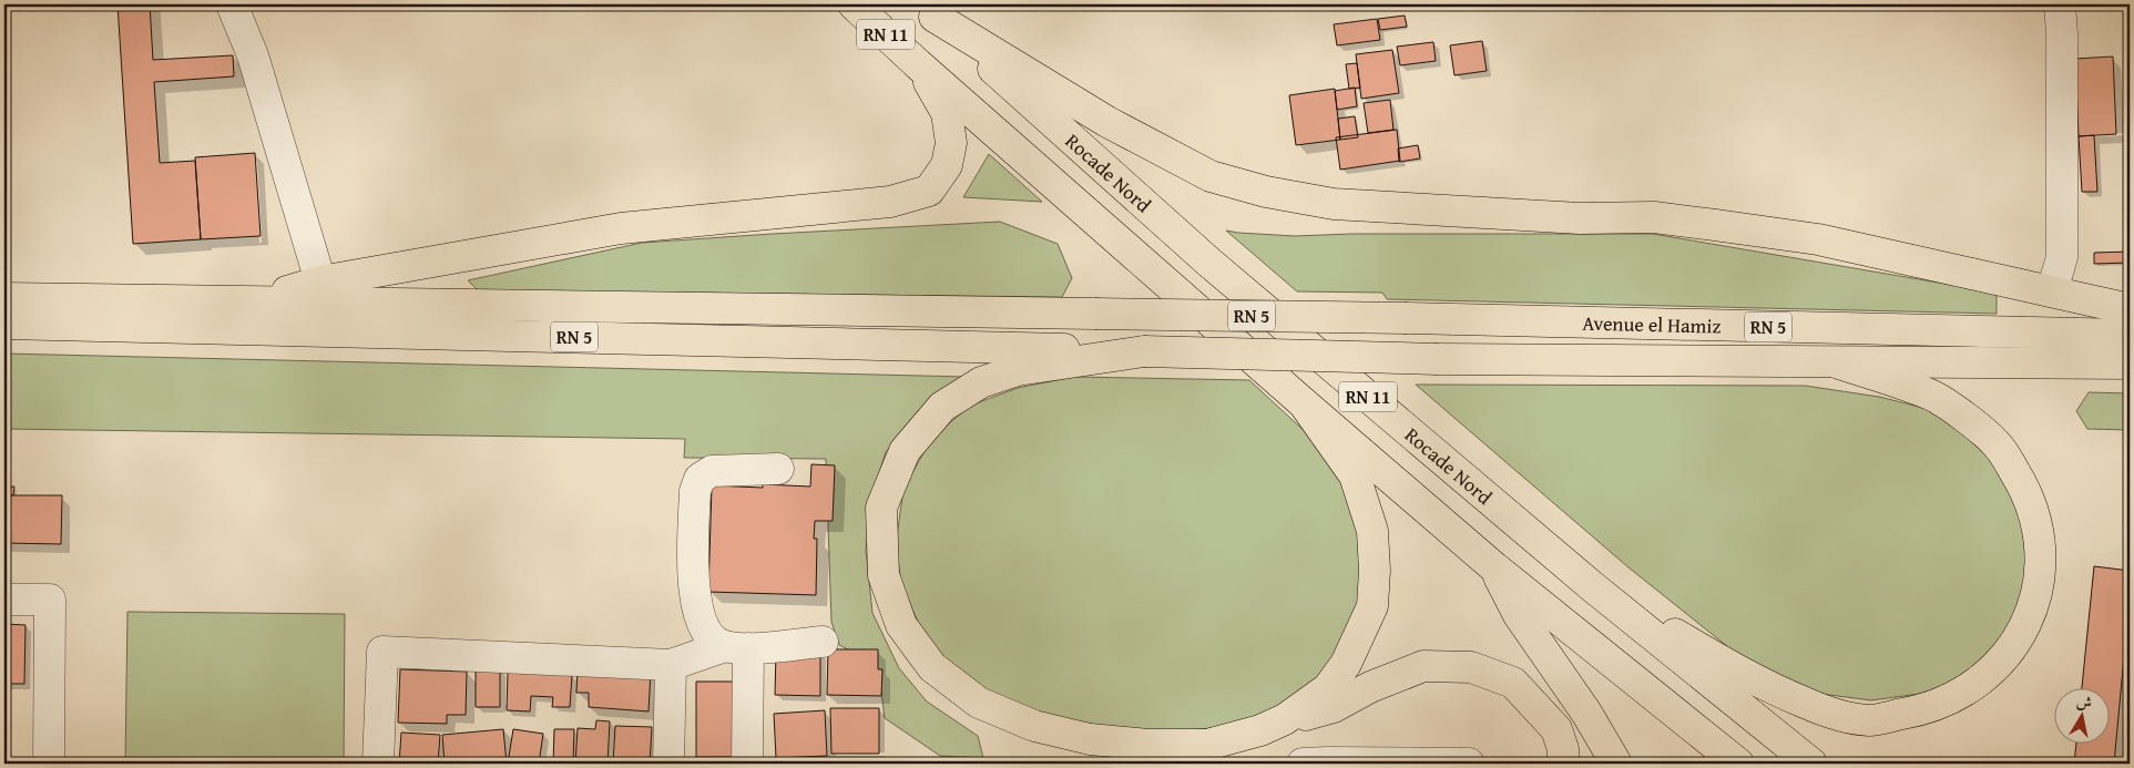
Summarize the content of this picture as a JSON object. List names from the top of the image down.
{
  "streets": {
    "highway": [
      "RN 11",
      "Rocade Nord",
      "RN 5",
      "Avenue el Hamiz"
    ]
  },
  "crossings": [
    ["RN 5", "Avenue el Hamiz"]
  ],
  "north": "top"
}
